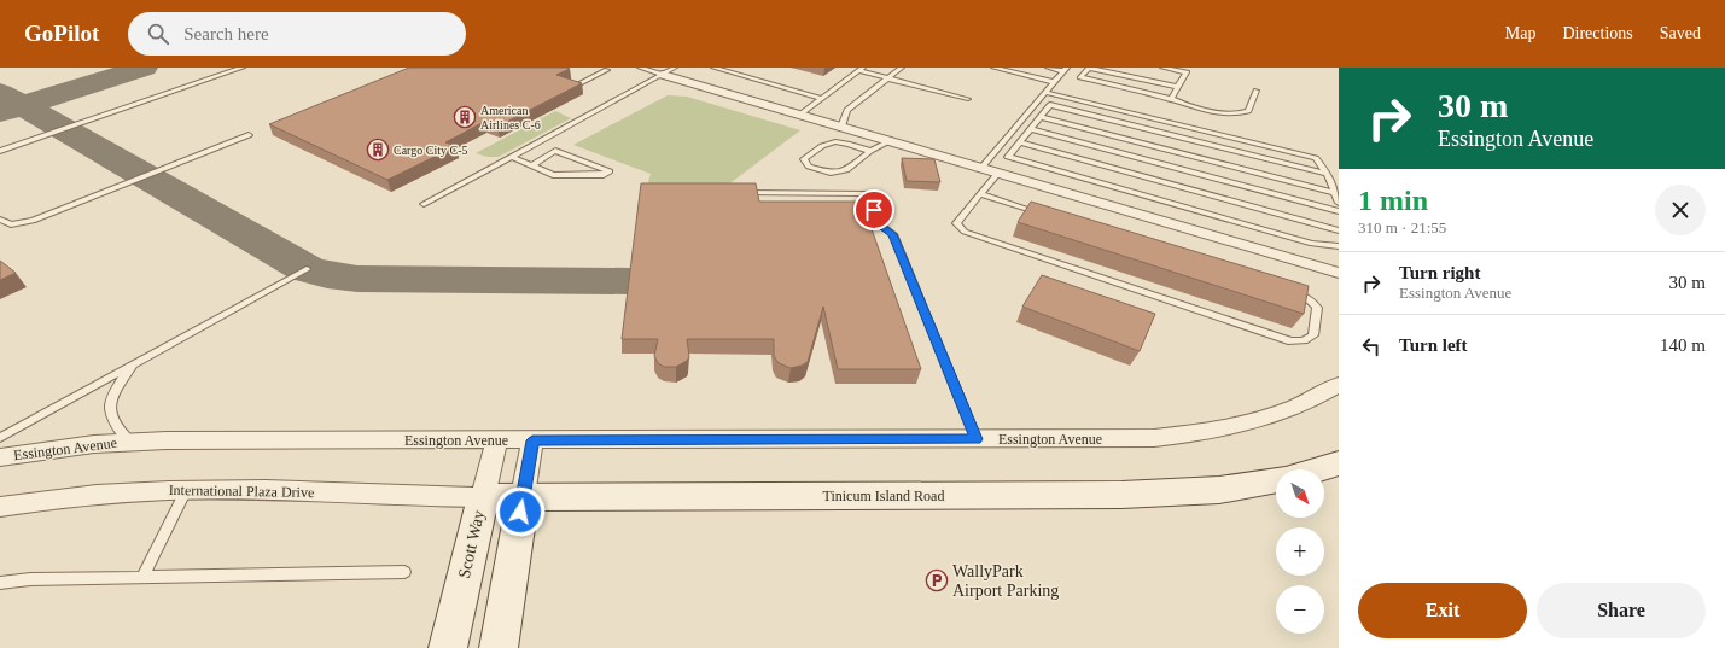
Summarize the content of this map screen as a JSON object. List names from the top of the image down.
{
  "streets": {
    "street": [
      "Essington Avenue",
      "International Plaza Drive",
      "Tinicum Island Road",
      "Scott Way"
    ]
  },
  "crossings": [
    ["Essington Avenue", "Scott Way"],
    ["International Plaza Drive", "Tinicum Island Road"],
    ["International Plaza Drive", "Scott Way"],
    ["Tinicum Island Road", "Scott Way"]
  ],
  "places": {
    "building": ["American Airlines C-6", "Cargo City C-5"],
    "parking": ["WallyPark Airport Parking"]
  },
  "north": "bottom right",
  "page": {
    "header": "GoPilot",
    "search": "Search here",
    "nav": ["Map", "Directions", "Saved"],
    "turn": ["30 m", "Essington Avenue"],
    "heading": ["1 min", "310 m · 21:55"],
    "list": [
      {
        "name": "Turn right",
        "note": "Essington Avenue",
        "value": "30 m"
      },
      {
        "name": "Turn left",
        "value": "140 m"
      }
    ],
    "map_buttons": ["+", "−"],
    "buttons": ["Exit", "Share"]
  }
}
